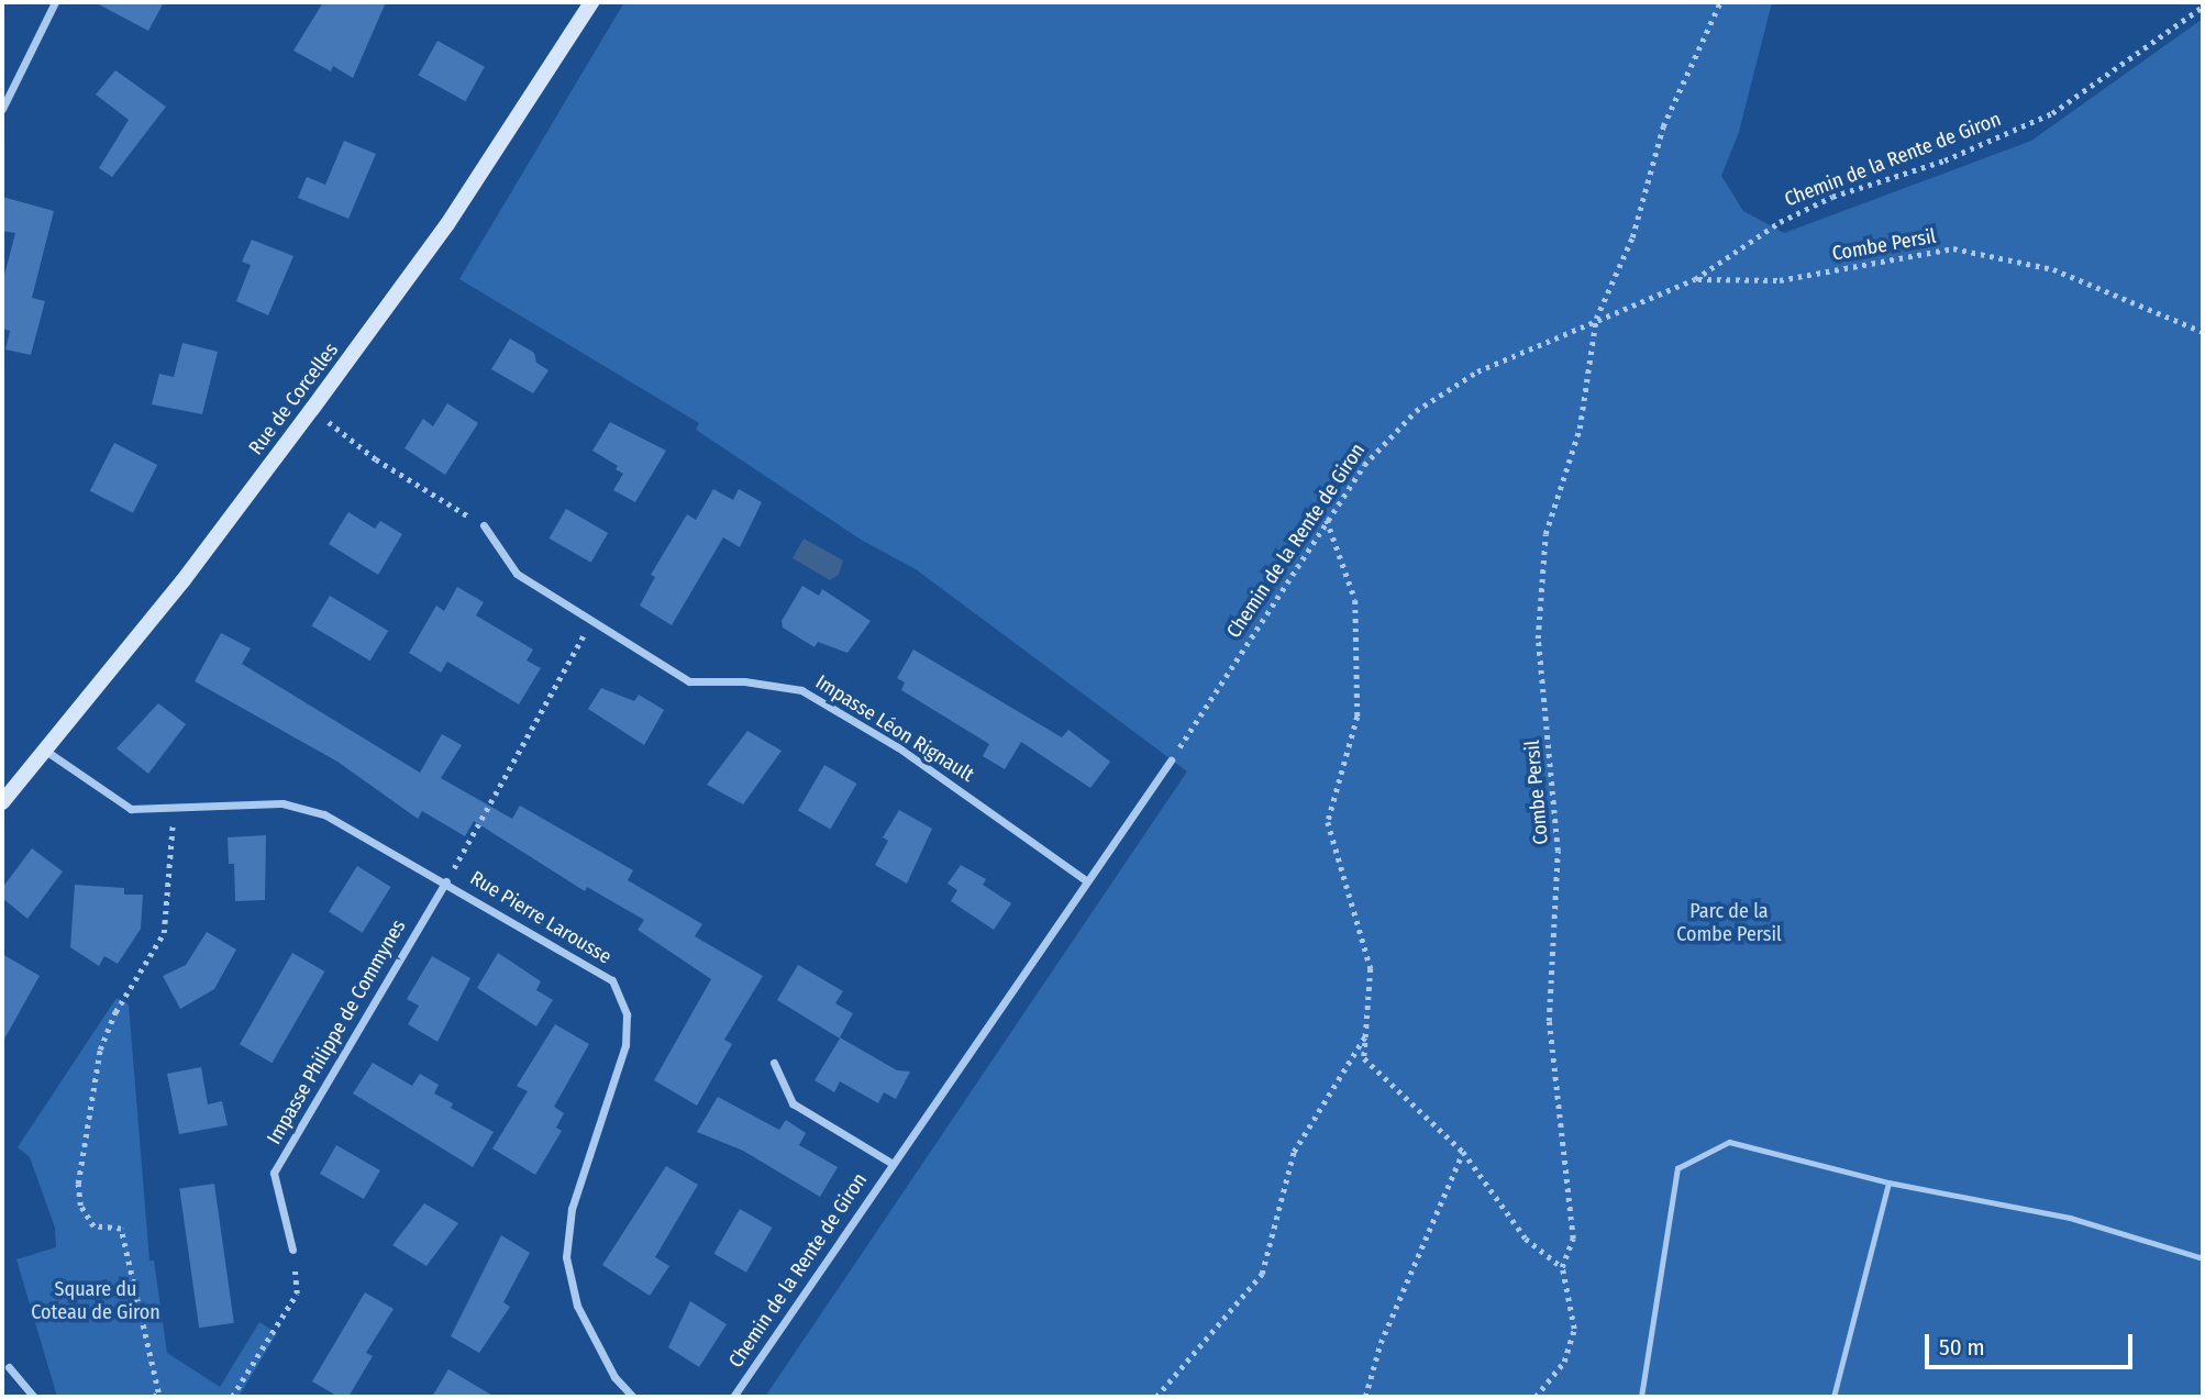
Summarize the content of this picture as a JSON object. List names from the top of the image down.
{
  "streets": {
    "main road": ["Rue de Corcelles"],
    "street": [
      "Chemin de la Rente de Giron",
      "Impasse Léon Rignault",
      "Rue Pierre Larousse",
      "Impasse Philippe de Commynes"
    ],
    "path": ["Combe Persil"]
  },
  "crossings": [
    ["Chemin de la Rente de Giron", "Combe Persil"],
    ["Chemin de la Rente de Giron", "Impasse Léon Rignault"],
    ["Rue de Corcelles", "Rue Pierre Larousse"],
    ["Rue Pierre Larousse", "Impasse Philippe de Commynes"]
  ],
  "parks": ["Parc de la Combe Persil", "Square du Coteau de Giron"],
  "scale_bar": "50 m"
}
